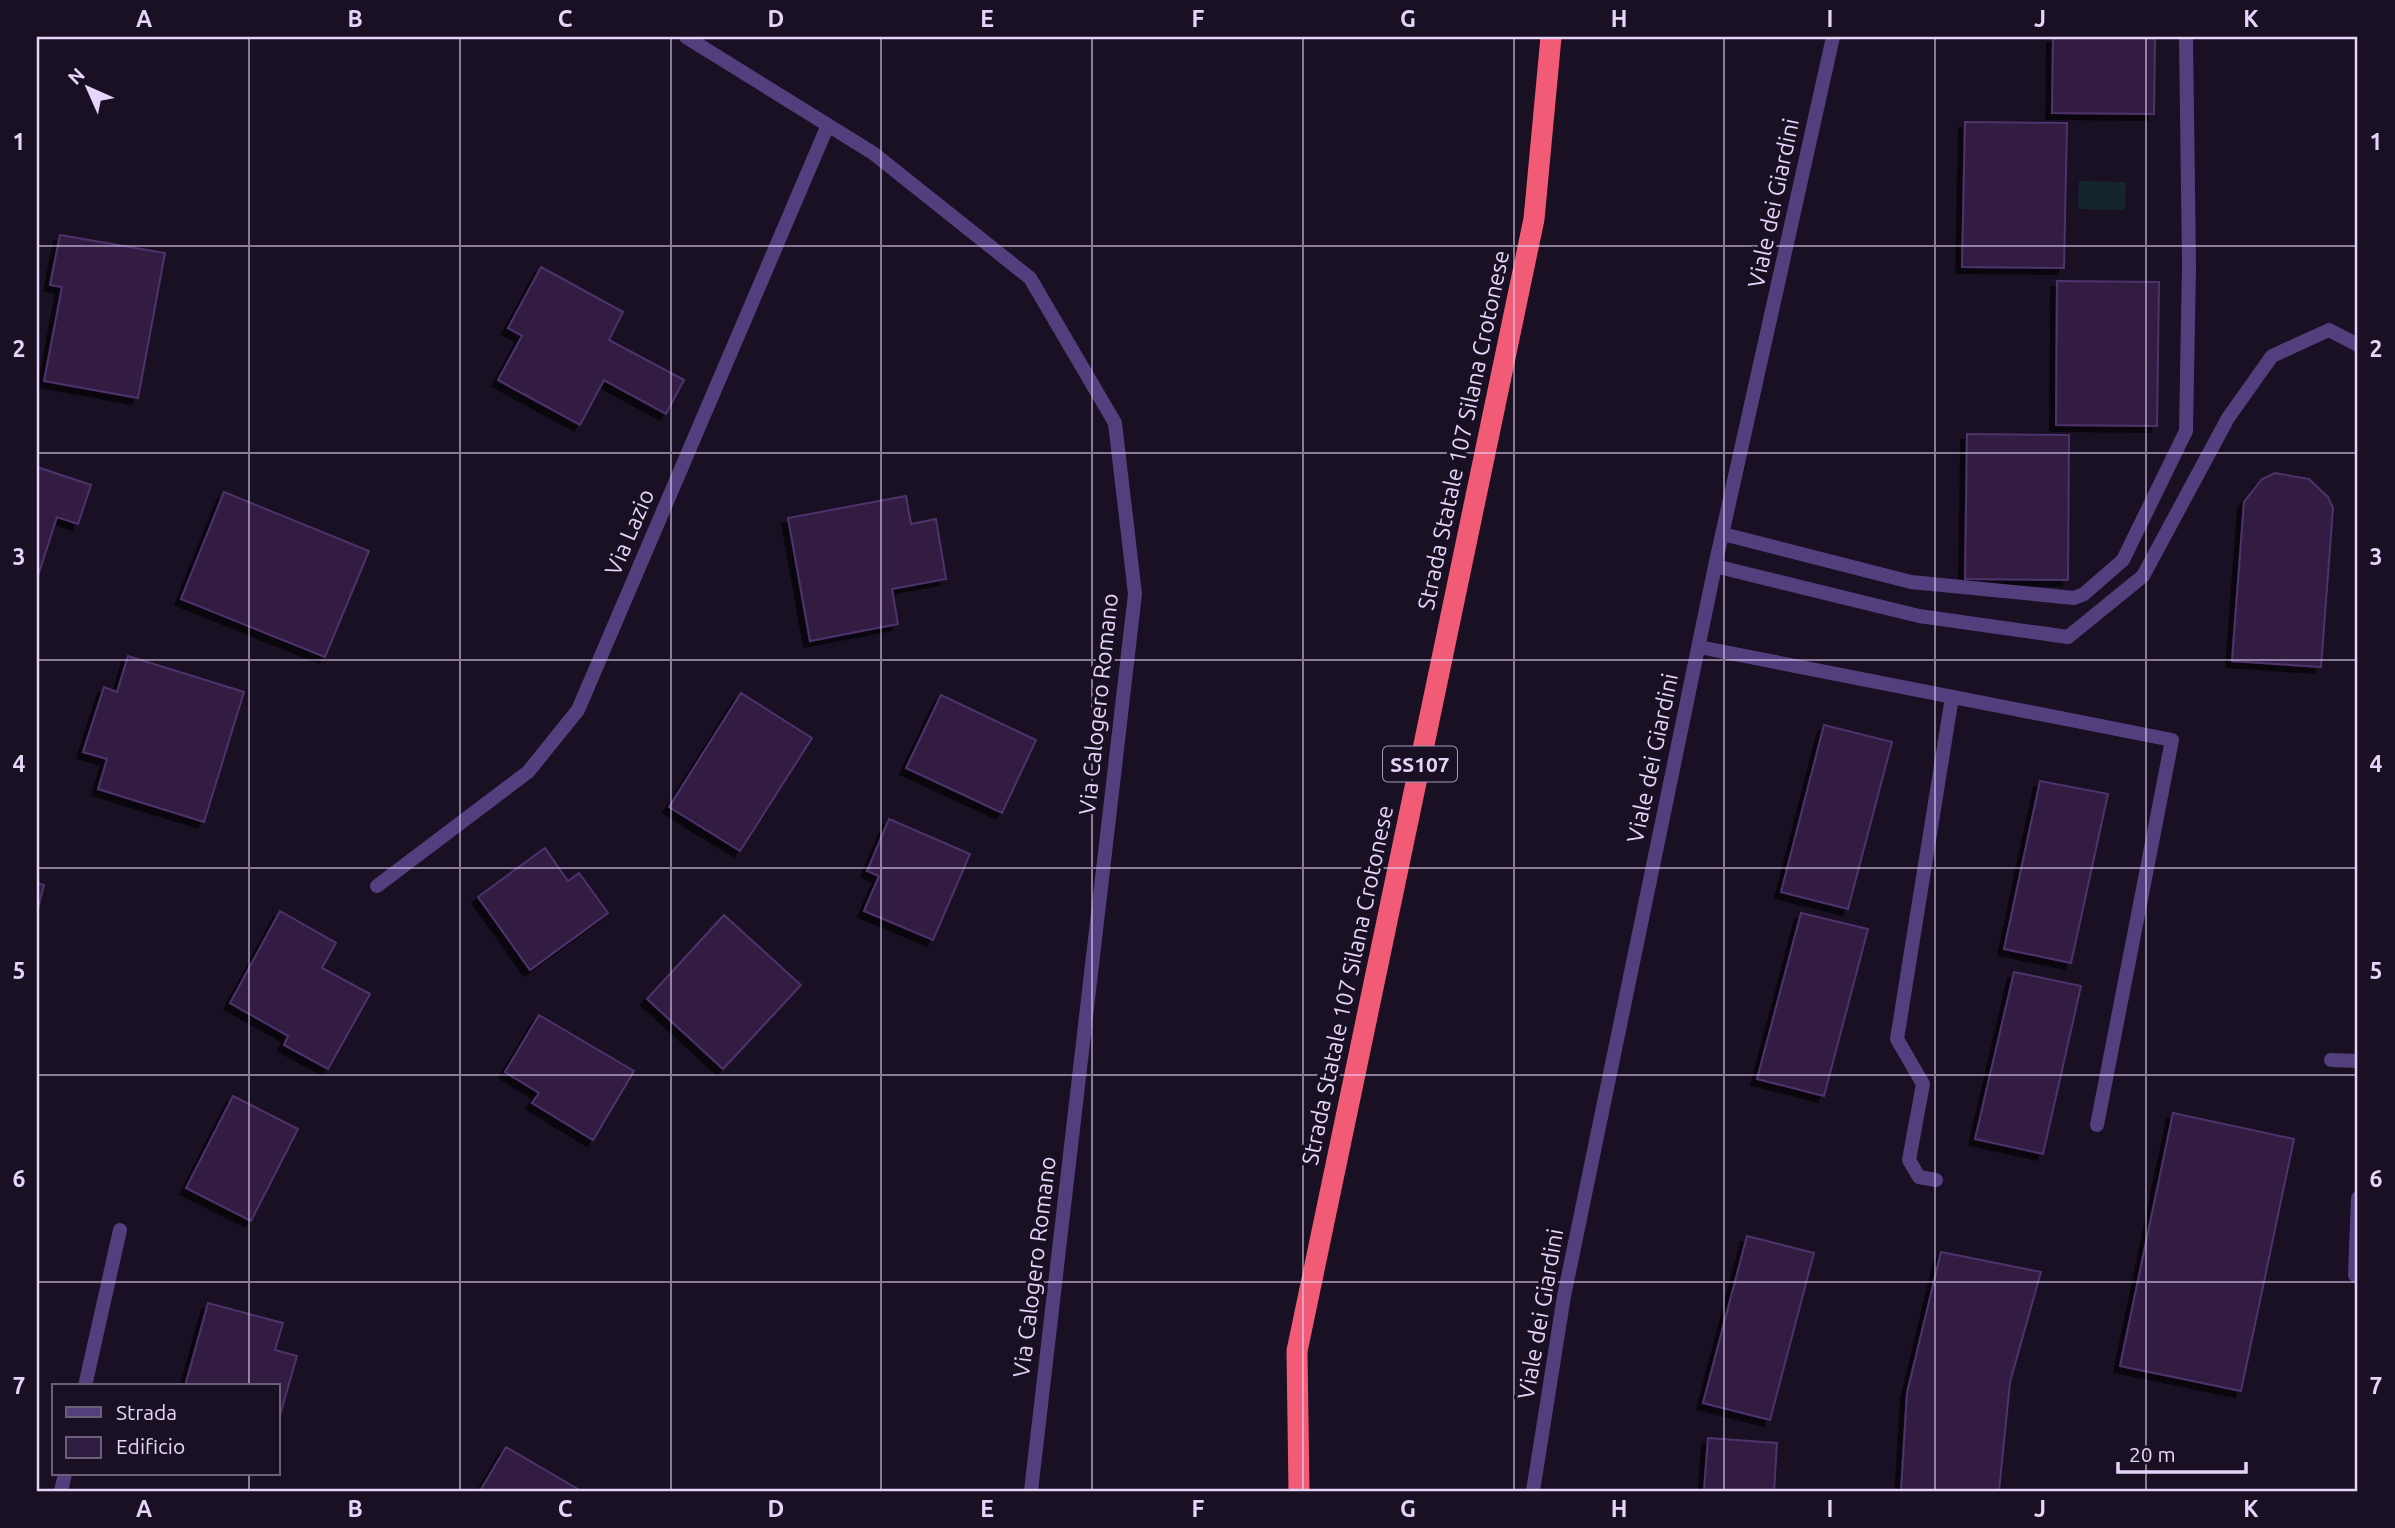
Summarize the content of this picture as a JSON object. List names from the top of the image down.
{
  "streets": {
    "highway": ["Strada Statale 107 Silana Crotonese", "SS107"],
    "street": ["Viale dei Giardini", "Via Lazio", "Via Calogero Romano"]
  },
  "crossings": [
    ["Via Lazio", "Via Calogero Romano"]
  ],
  "legend": ["Strada", "Edificio"],
  "scale_bar": "20 m",
  "north": "top left",
  "grid": {
    "columns": [
      "A",
      "B",
      "C",
      "D",
      "E",
      "F",
      "G",
      "H",
      "I",
      "J",
      "K"
    ],
    "rows": [
      "1",
      "2",
      "3",
      "4",
      "5",
      "6",
      "7"
    ]
  }
}
